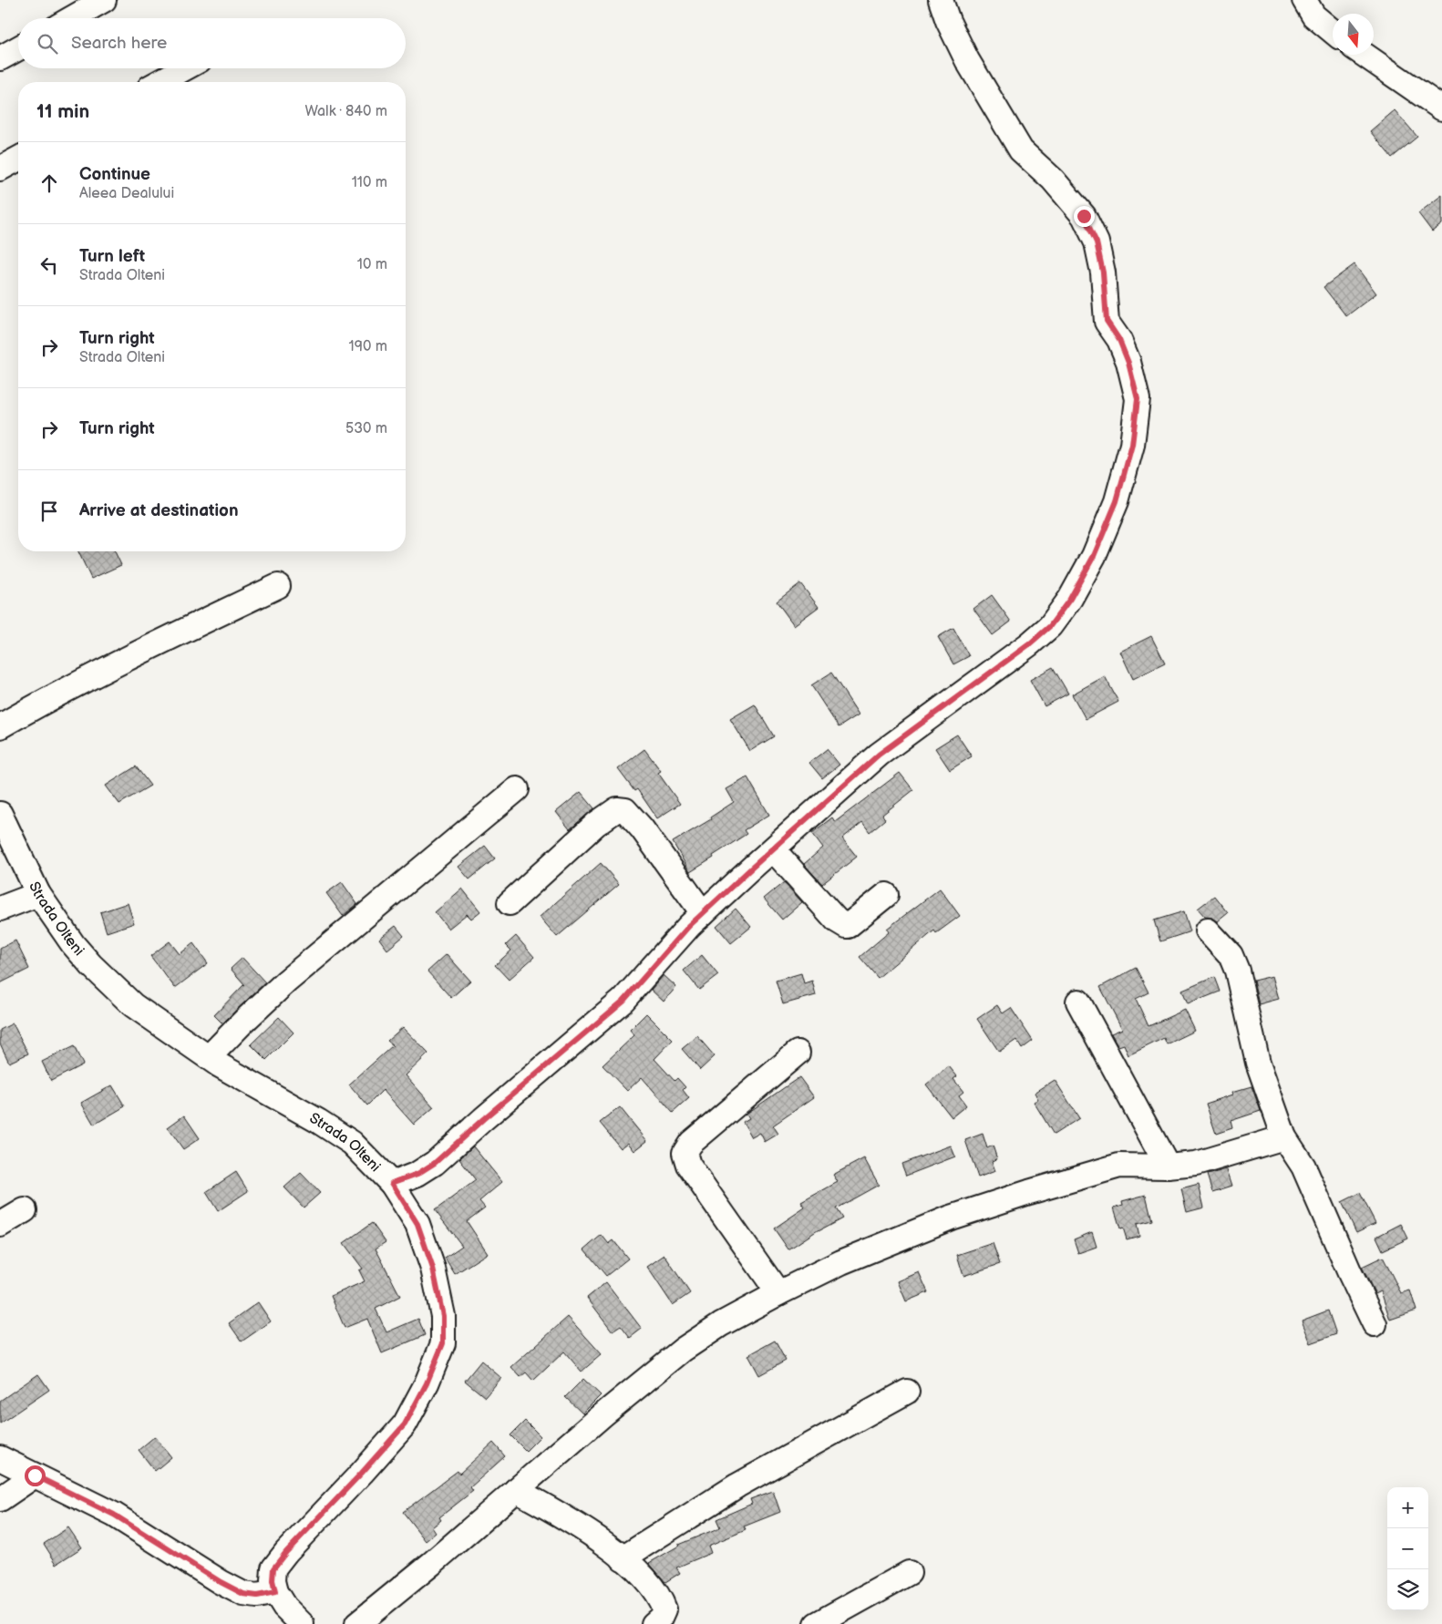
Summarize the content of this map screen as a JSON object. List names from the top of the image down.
{
  "streets": {
    "street": ["Strada Olteni"]
  },
  "north": "bottom",
  "page": {
    "search": "Search here",
    "heading": ["11 min", "Walk · 840 m"],
    "list": [
      ["Continue", "Aleea Dealului", "110 m"],
      ["Turn left", "Strada Olteni", "10 m"],
      ["Turn right", "Strada Olteni", "190 m"],
      ["Turn right", "530 m"],
      "Arrive at destination"
    ],
    "map_buttons": ["+", "−"]
  }
}
